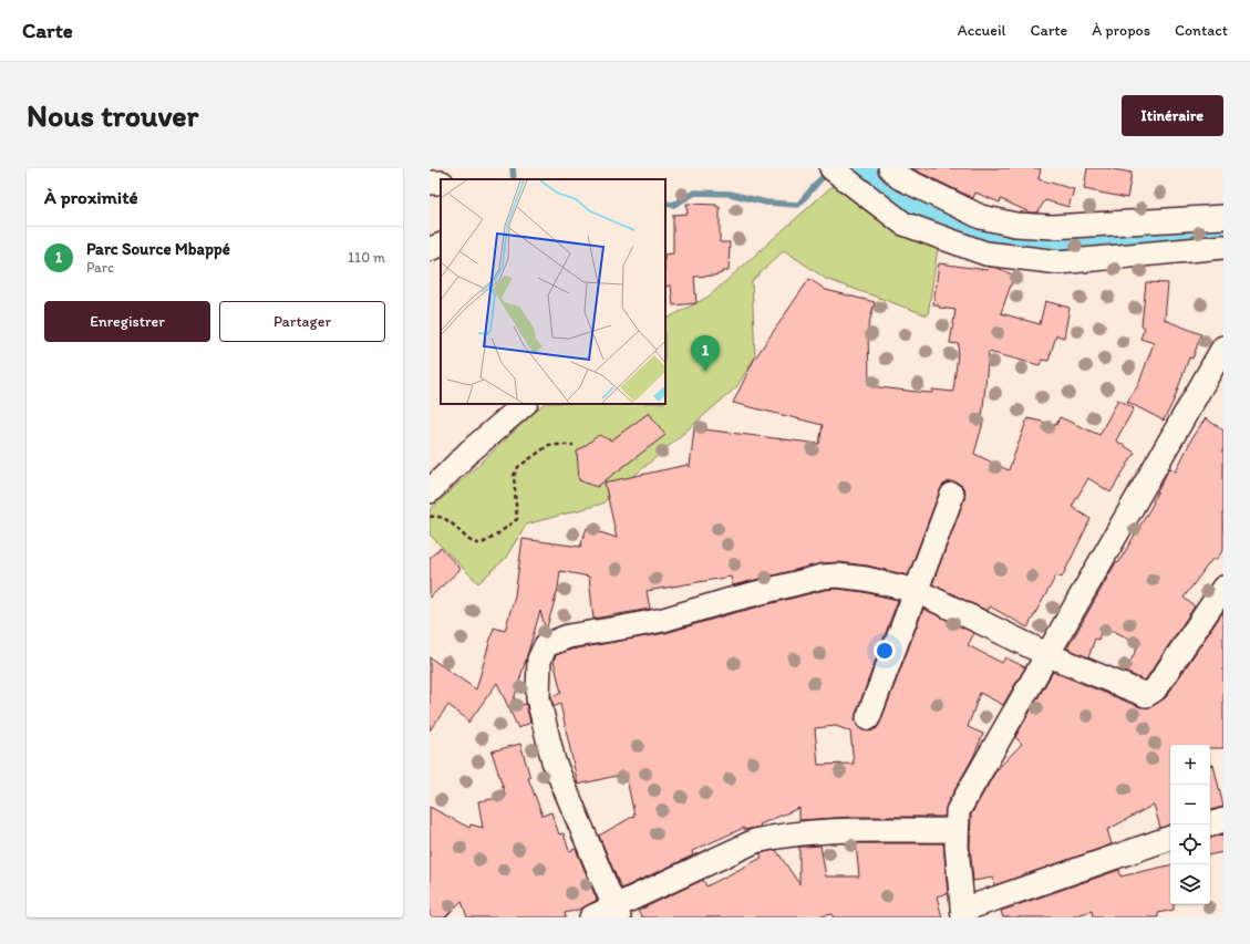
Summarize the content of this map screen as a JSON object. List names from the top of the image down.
{
  "page": {
    "header": "Carte",
    "nav": [
      "Accueil",
      "Carte",
      "À propos",
      "Contact"
    ],
    "buttons": [
      "Itinéraire",
      ["Enregistrer", "Partager"]
    ],
    "title": "Nous trouver",
    "heading": "À proximité",
    "list": [
      {
        "mark": "1",
        "name": "Parc Source Mbappé",
        "note": "Parc",
        "value": "110 m"
      }
    ],
    "pins": "1",
    "map_buttons": ["+", "−"]
  }
}
